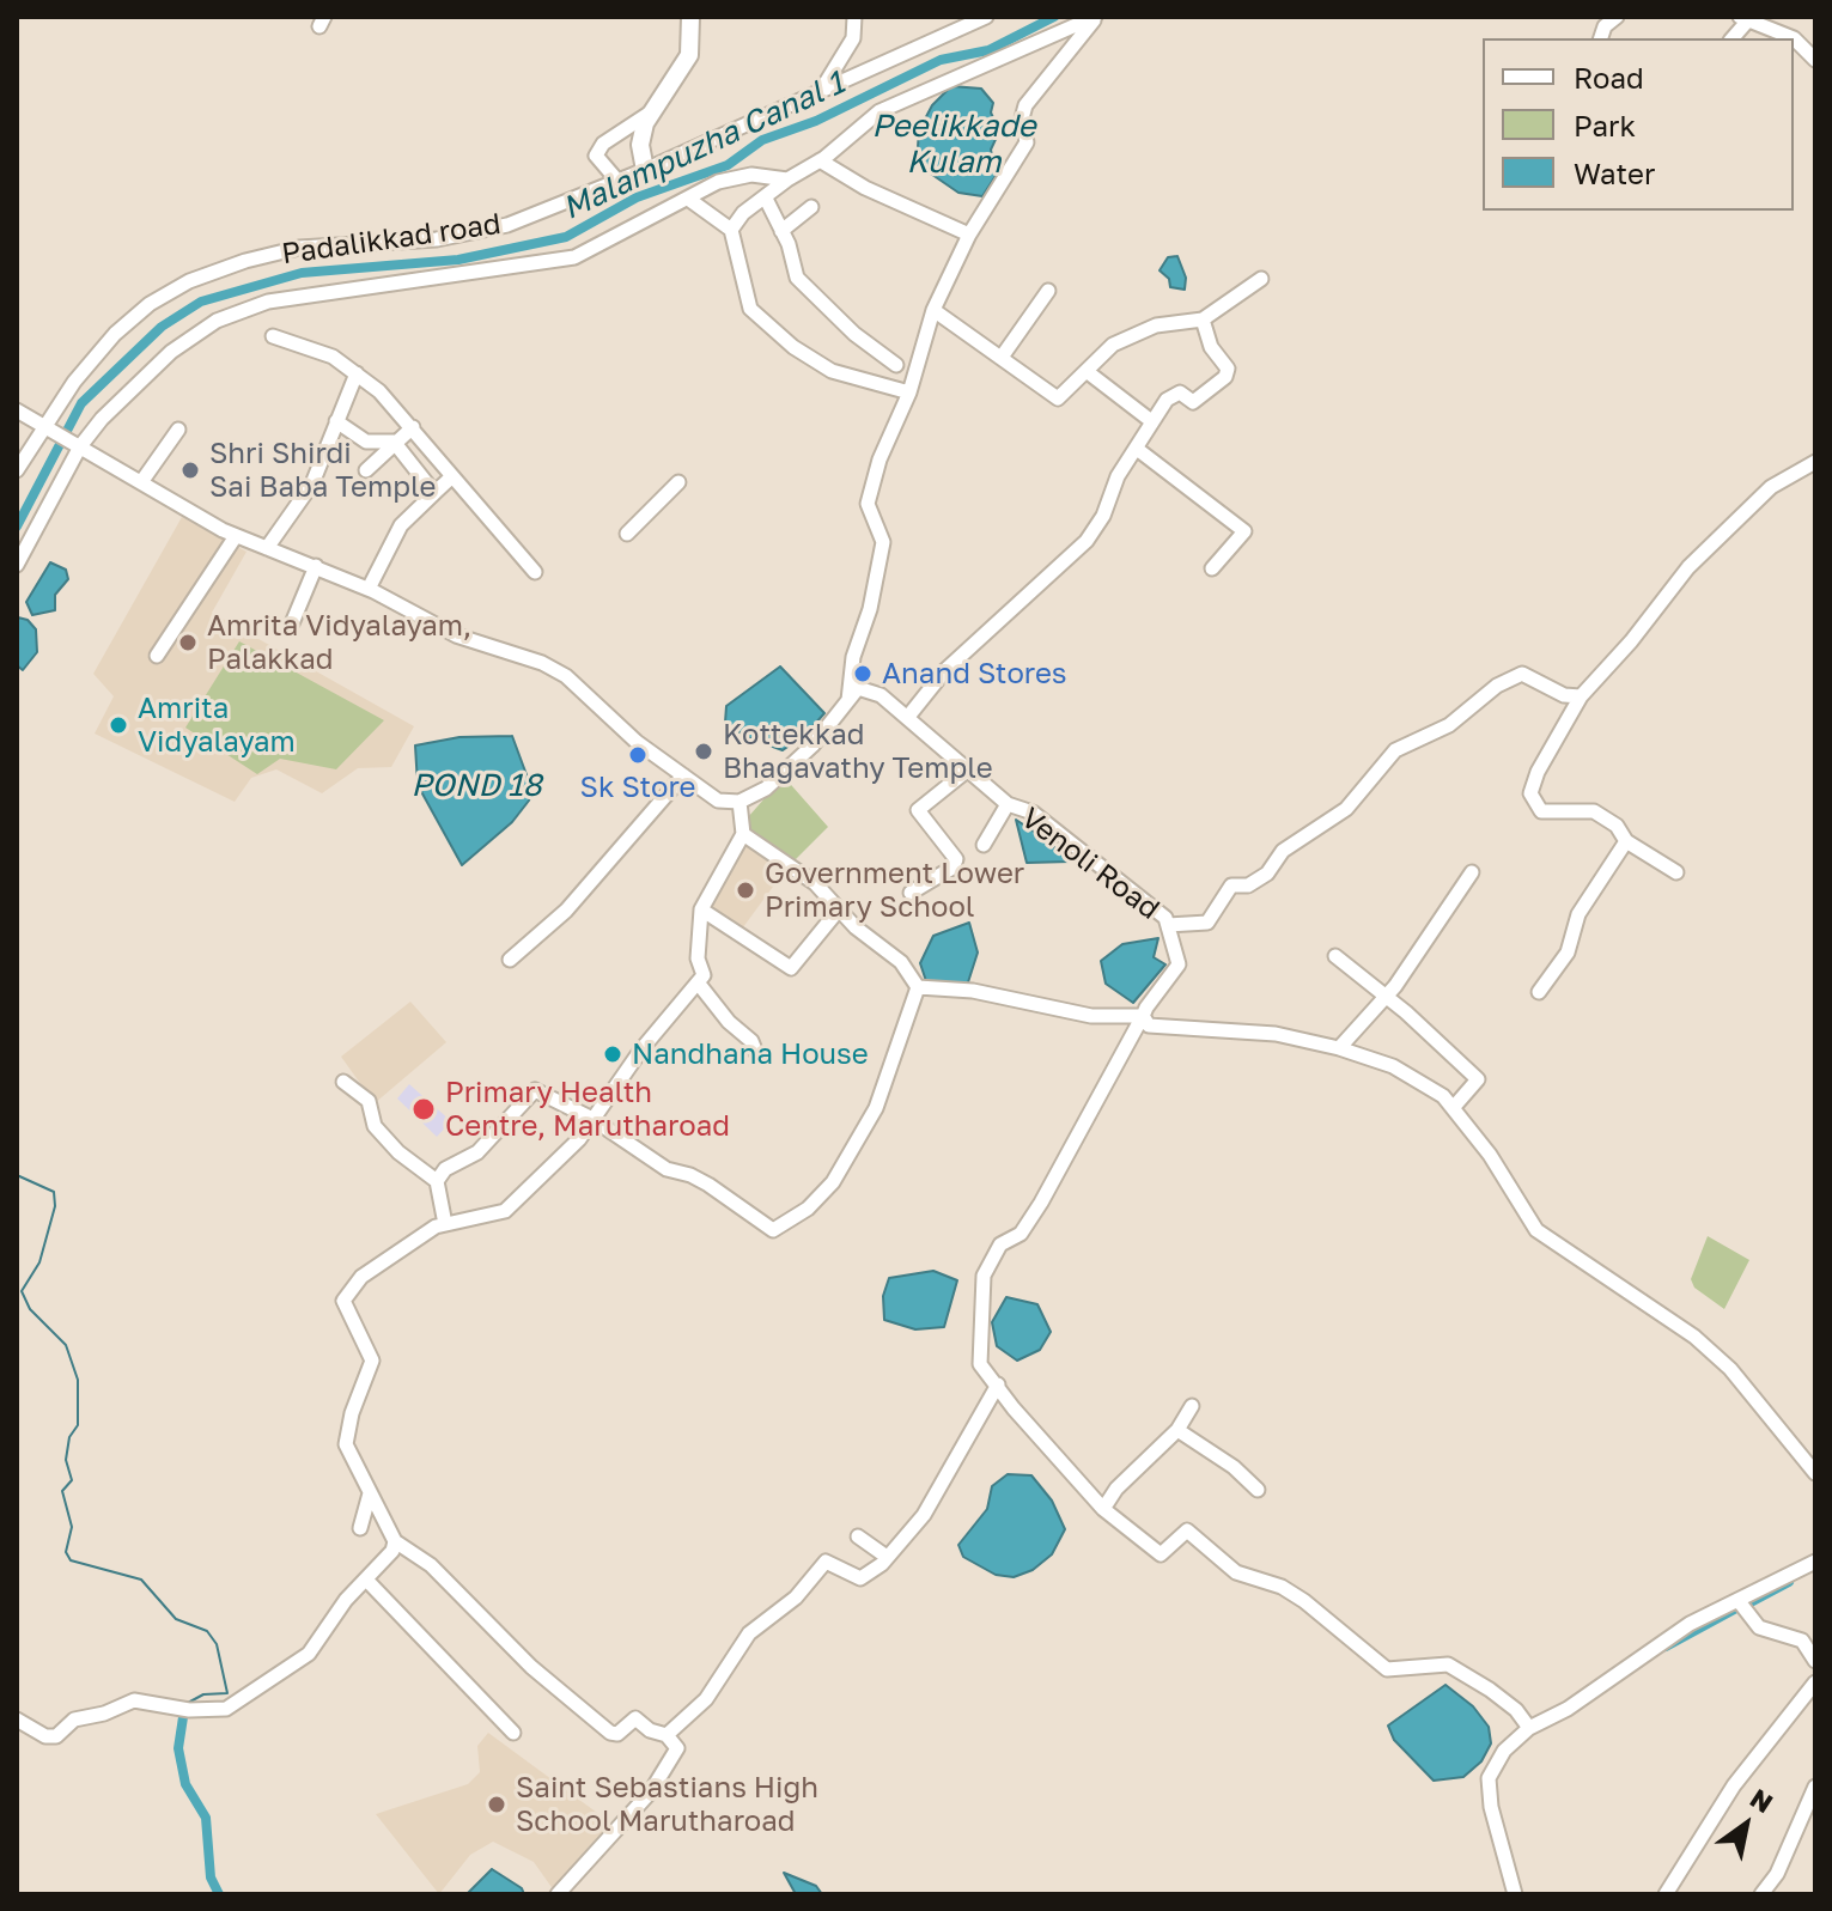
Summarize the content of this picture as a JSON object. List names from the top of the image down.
{
  "streets": {
    "street": ["Padalikkad road", "Venoli Road"]
  },
  "water": ["Peelikkade Kulam", "Malampuzha Canal 1", "POND 18"],
  "places": [
    "Shri Shirdi Sai Baba Temple",
    "Amrita Vidyalayam, Palakkad",
    "Anand Stores",
    "Amrita Vidyalayam",
    "Kottekkad Bhagavathy Temple",
    "Sk Store",
    "Government Lower Primary School",
    "Nandhana House",
    "Primary Health Centre, Marutharoad",
    "Saint Sebastians High School Marutharoad"
  ],
  "legend": ["Road", "Park", "Water"],
  "north": "top right"
}
